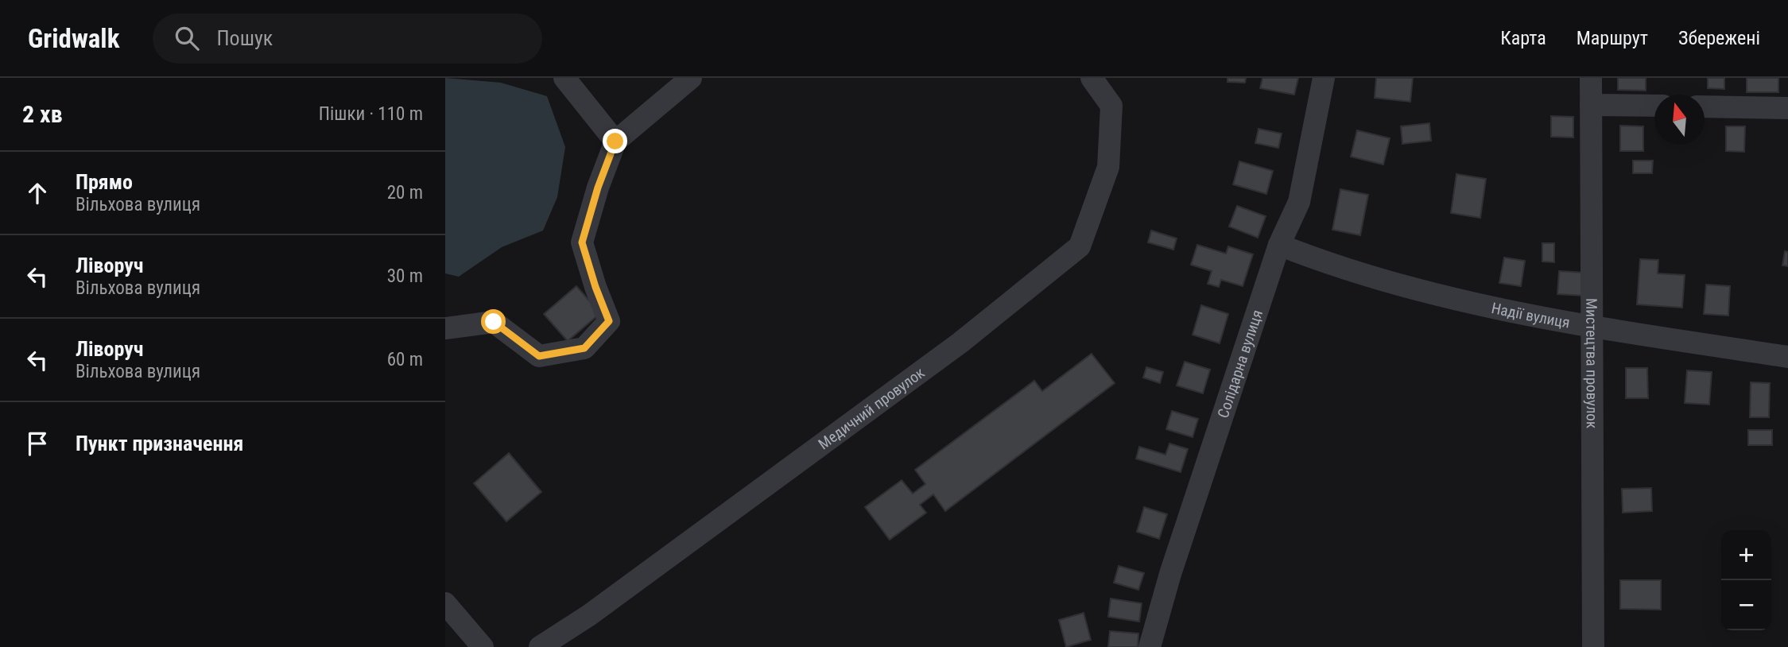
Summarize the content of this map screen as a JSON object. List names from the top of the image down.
{
  "streets": {
    "street": [
      "Надії вулиця",
      "Мистецтва провулок",
      "Солідарна вулиця",
      "Медичний провулок"
    ]
  },
  "crossings": [
    ["Надії вулиця", "Мистецтва провулок"],
    ["Надії вулиця", "Солідарна вулиця"]
  ],
  "north": "top",
  "page": {
    "header": "Gridwalk",
    "search": "Пошук",
    "nav": ["Карта", "Маршрут", "Збережені"],
    "heading": ["2 хв", "Пішки · 110 m"],
    "list": [
      ["Прямо", "Вільхова вулиця", "20 m"],
      ["Ліворуч", "Вільхова вулиця", "30 m"],
      ["Ліворуч", "Вільхова вулиця", "60 m"],
      "Пункт призначення"
    ],
    "map_buttons": ["+", "−"]
  }
}
